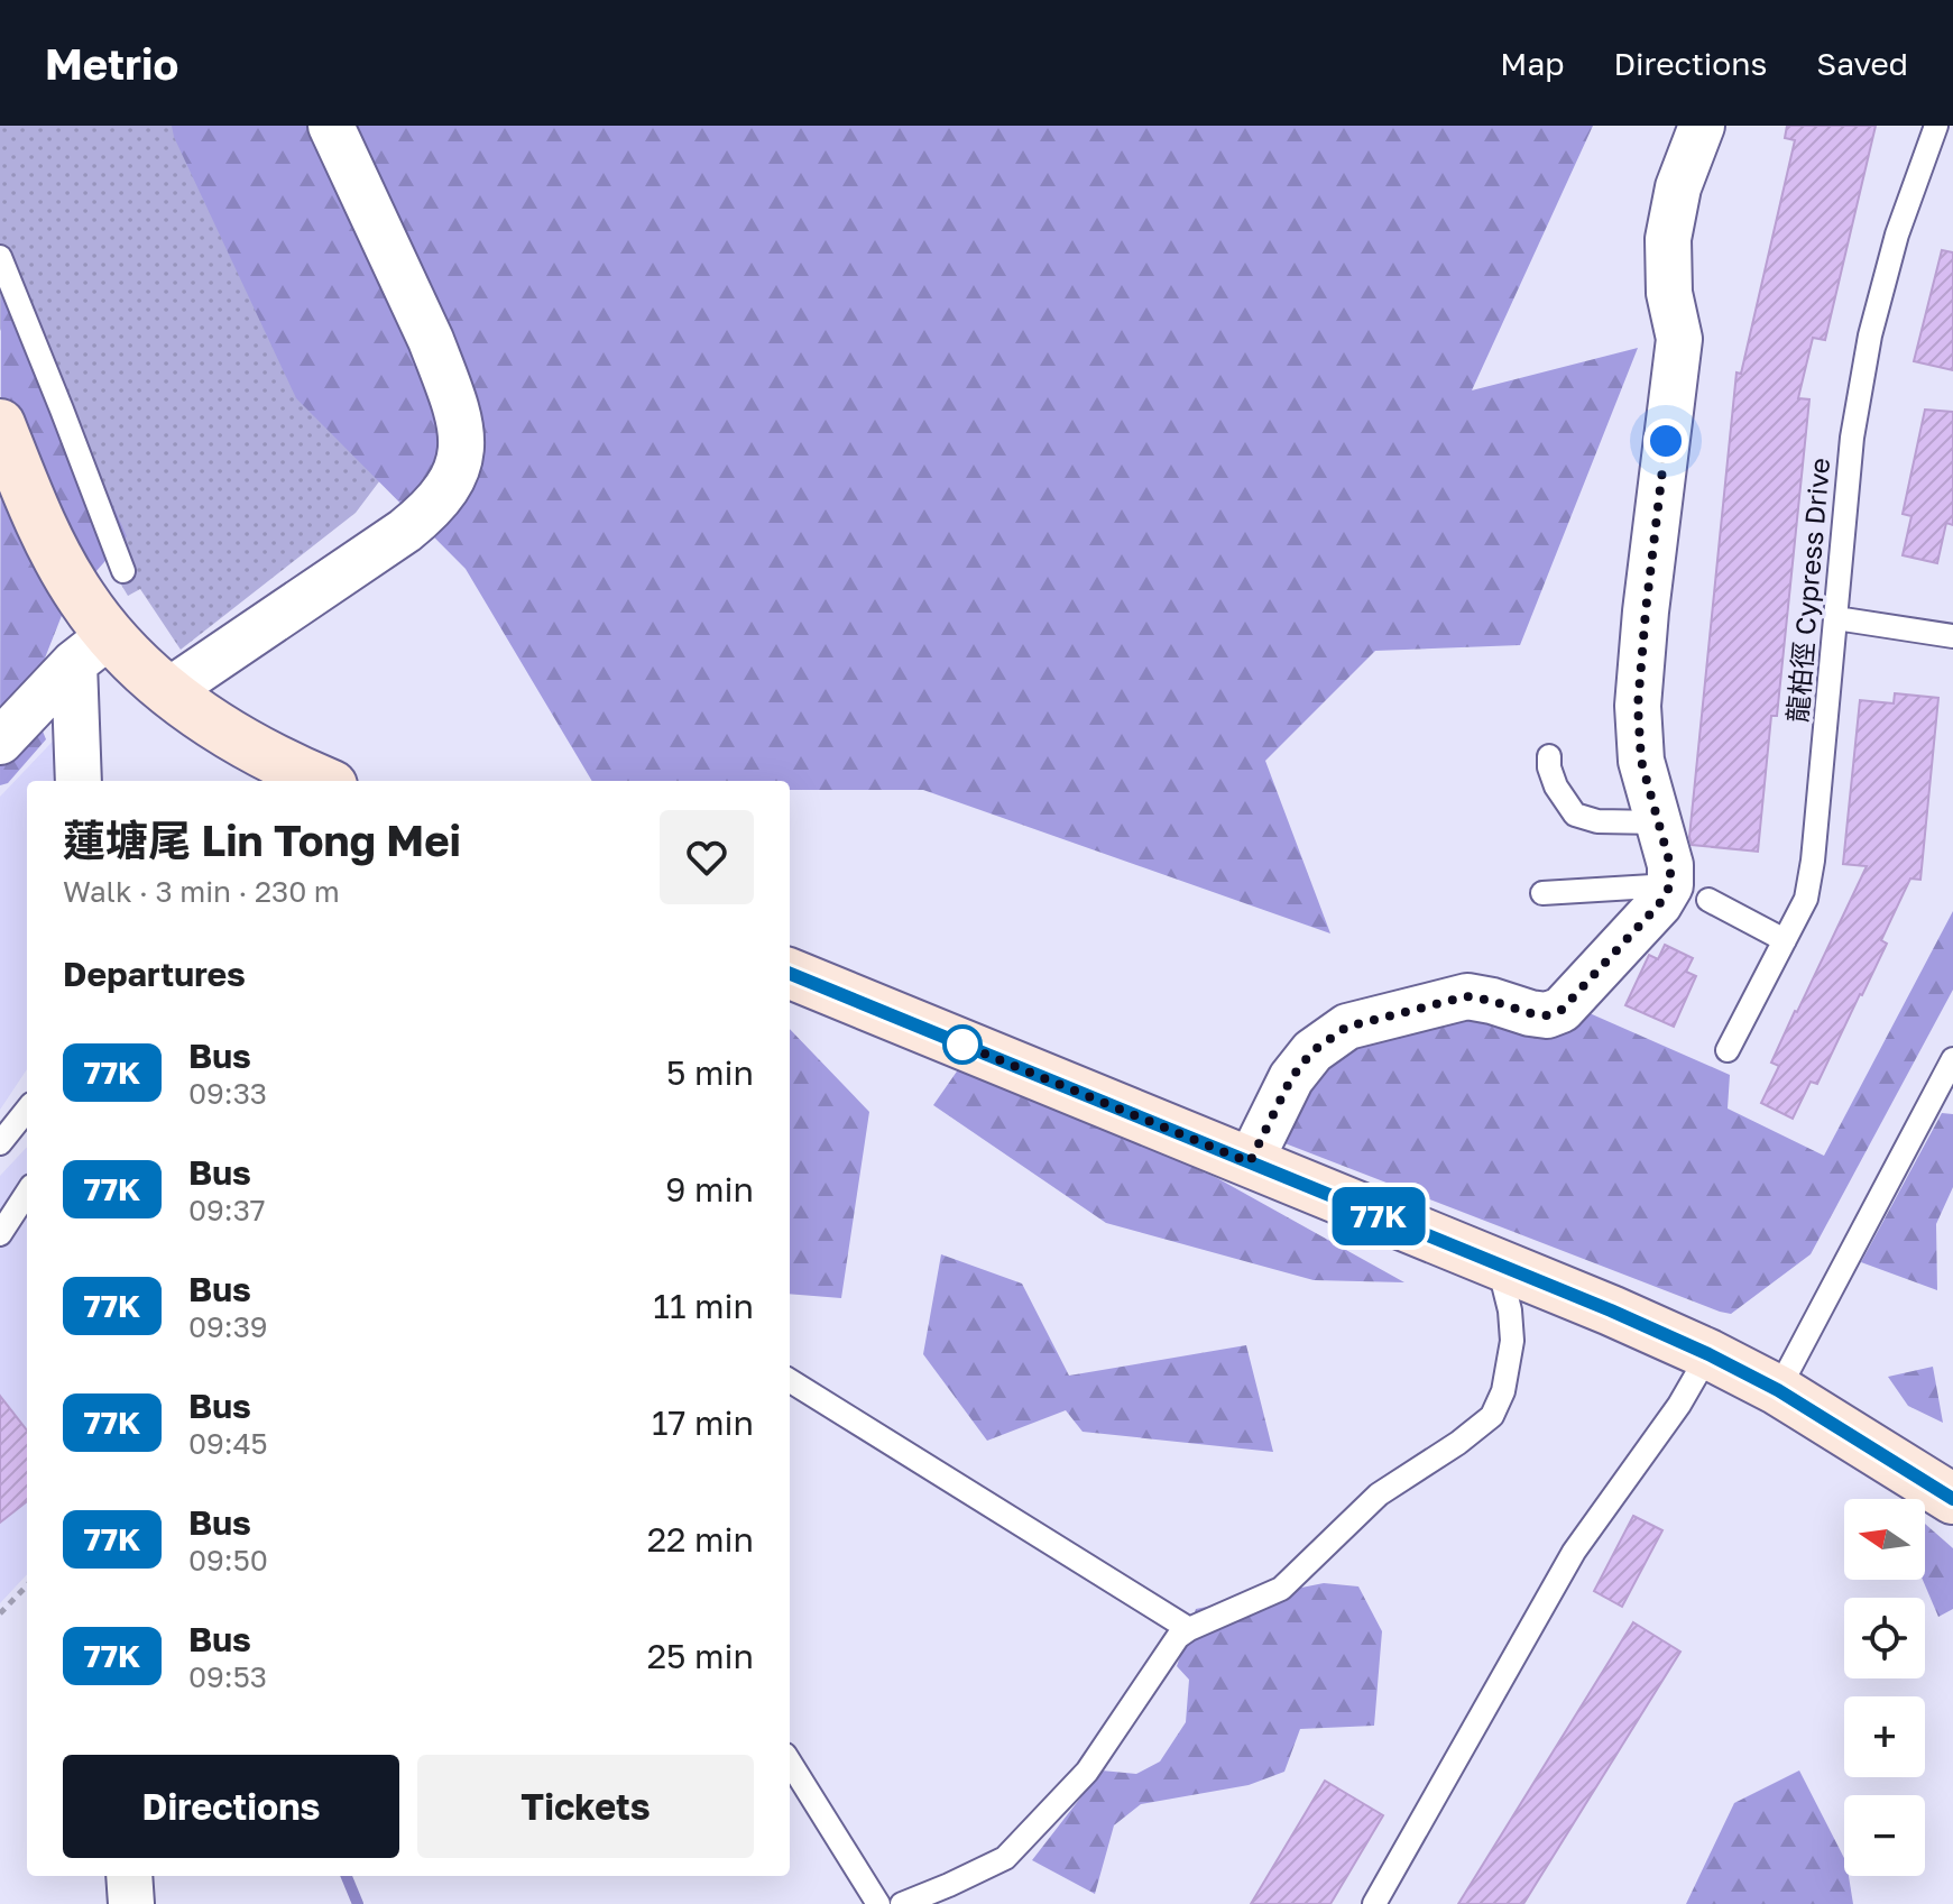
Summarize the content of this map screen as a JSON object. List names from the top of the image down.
{
  "streets": {
    "lane": ["龍柏徑 Cypress Drive"]
  },
  "lines": ["bus line 77K"],
  "north": "left",
  "page": {
    "header": "Metrio",
    "nav": ["Map", "Directions", "Saved"],
    "on_map": "77K",
    "heading": [
      ["蓮塘尾 Lin Tong Mei", "Walk · 3 min · 230 m"],
      "Departures"
    ],
    "list": [
      {
        "mark": "77K",
        "name": "Bus",
        "note": "09:33",
        "value": "5 min"
      },
      {
        "mark": "77K",
        "name": "Bus",
        "note": "09:37",
        "value": "9 min"
      },
      {
        "mark": "77K",
        "name": "Bus",
        "note": "09:39",
        "value": "11 min"
      },
      {
        "mark": "77K",
        "name": "Bus",
        "note": "09:45",
        "value": "17 min"
      },
      {
        "mark": "77K",
        "name": "Bus",
        "note": "09:50",
        "value": "22 min"
      },
      {
        "mark": "77K",
        "name": "Bus",
        "note": "09:53",
        "value": "25 min"
      }
    ],
    "map_buttons": ["+", "−"],
    "buttons": ["Directions", "Tickets"]
  }
}
